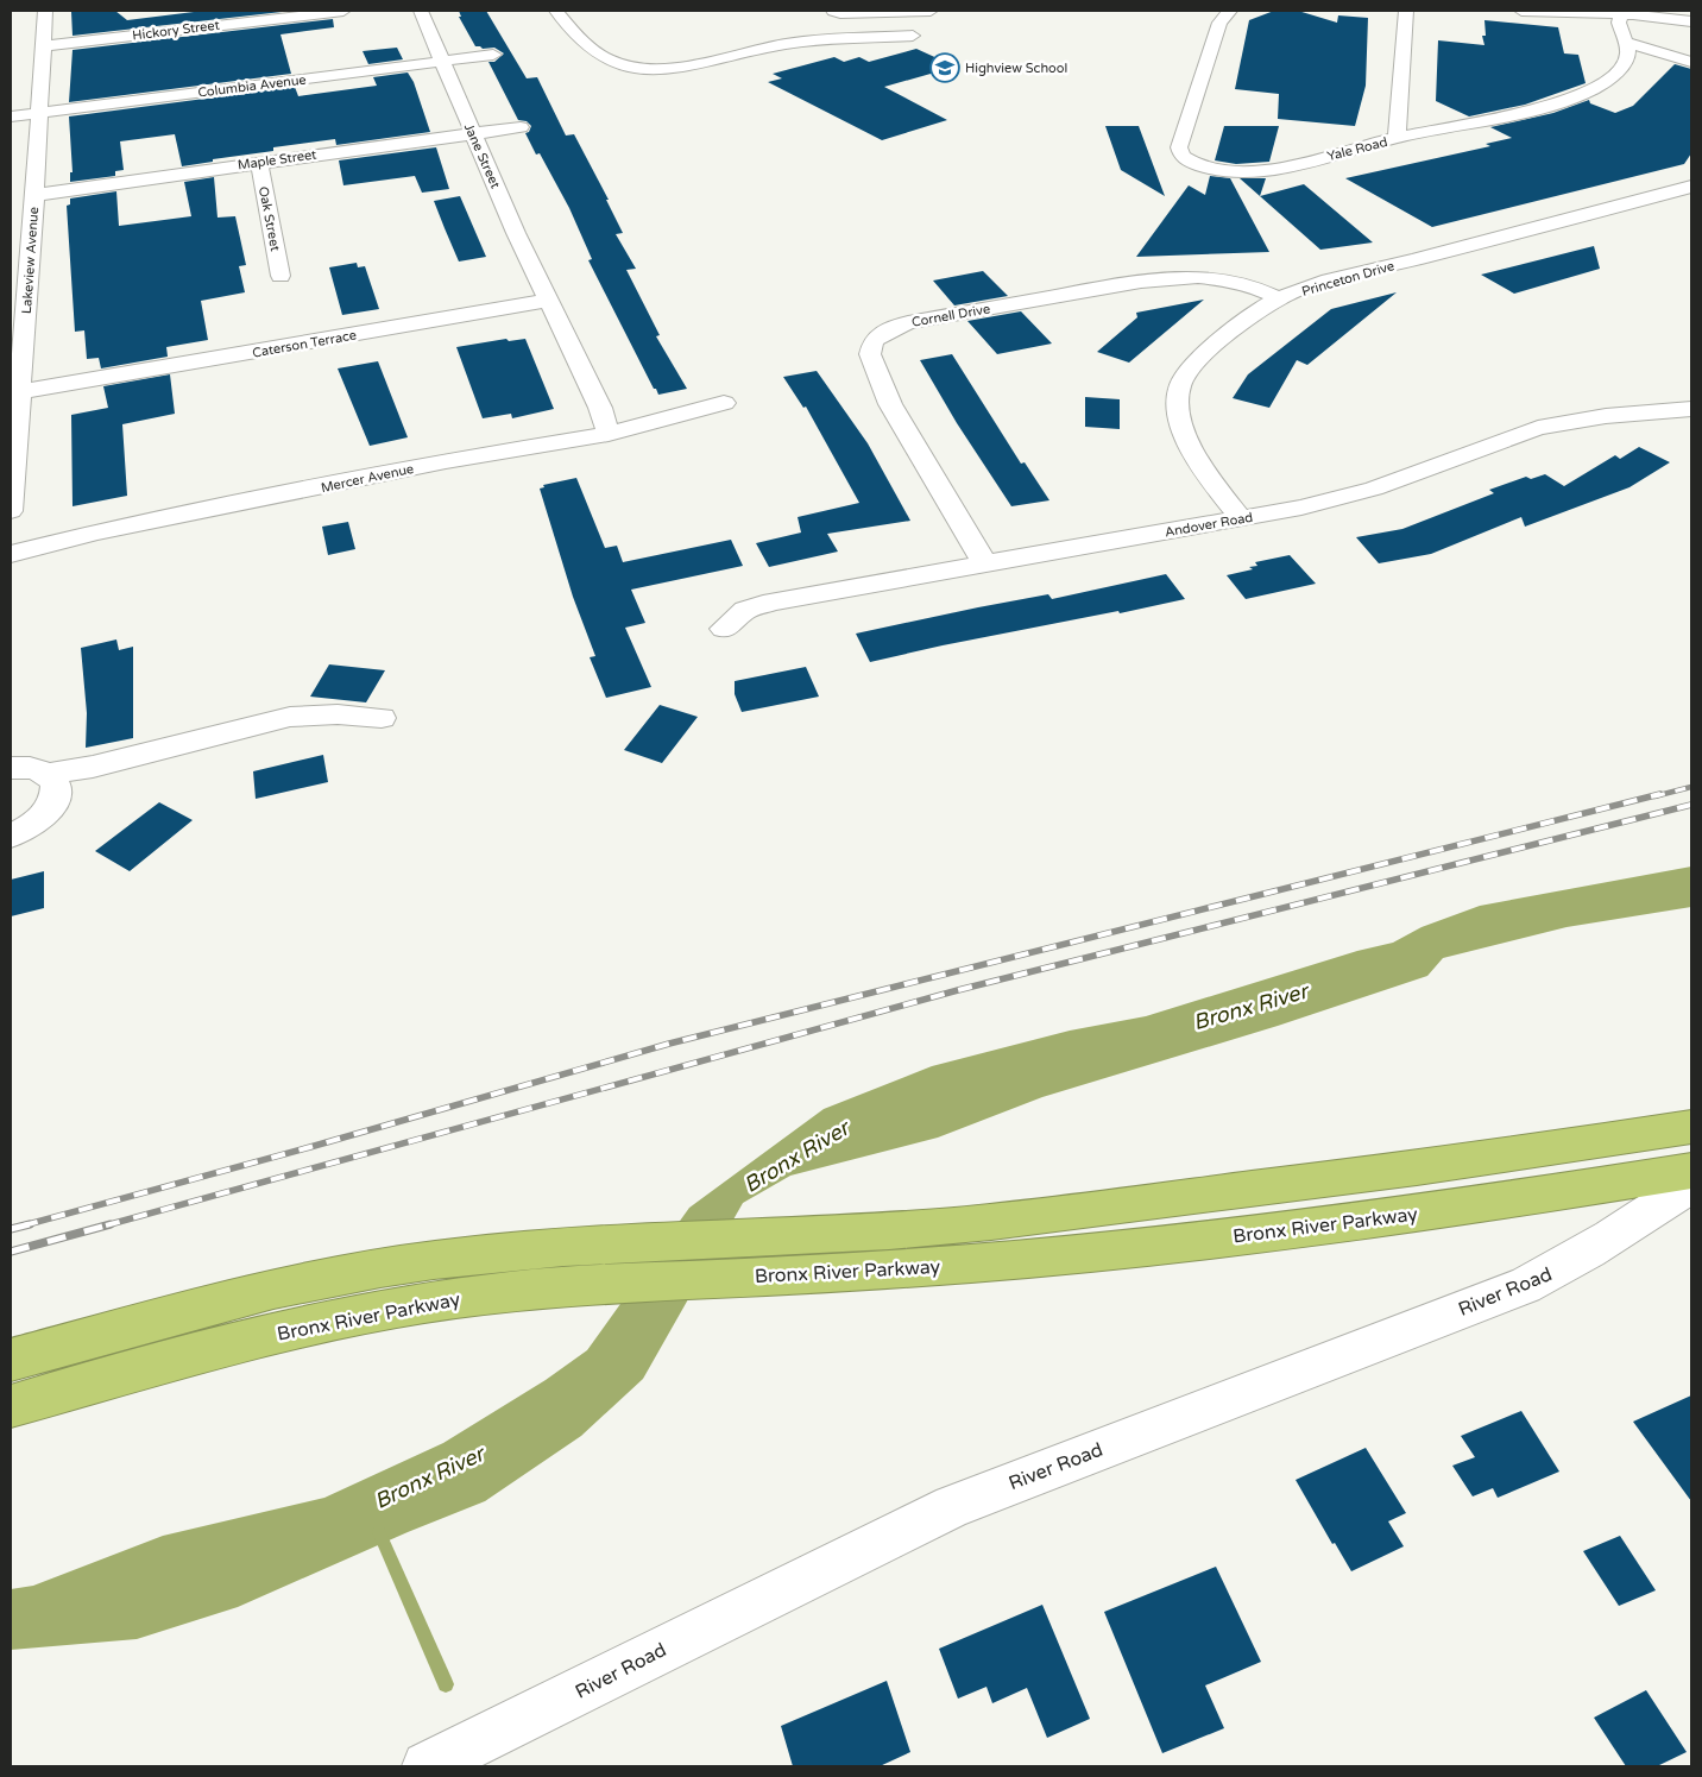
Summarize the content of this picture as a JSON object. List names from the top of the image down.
{
  "streets": {
    "highway": ["Bronx River Parkway"],
    "street": [
      "Hickory Street",
      "Columbia Avenue",
      "Yale Road",
      "Jane Street",
      "Maple Street",
      "Oak Street",
      "Lakeview Avenue",
      "Princeton Drive",
      "Cornell Drive",
      "Caterson Terrace",
      "Mercer Avenue",
      "Andover Road",
      "River Road"
    ]
  },
  "crossings": [
    ["Hickory Street", "Lakeview Avenue"],
    ["Columbia Avenue", "Jane Street"],
    ["Columbia Avenue", "Lakeview Avenue"],
    ["Jane Street", "Maple Street"],
    ["Jane Street", "Caterson Terrace"],
    ["Maple Street", "Oak Street"],
    ["Maple Street", "Lakeview Avenue"],
    ["Lakeview Avenue", "Caterson Terrace"],
    ["Princeton Drive", "Cornell Drive"],
    ["Princeton Drive", "Andover Road"],
    ["Cornell Drive", "Andover Road"]
  ],
  "water": ["Bronx River"],
  "places": {
    "school or university": ["Highview School"]
  }
}
